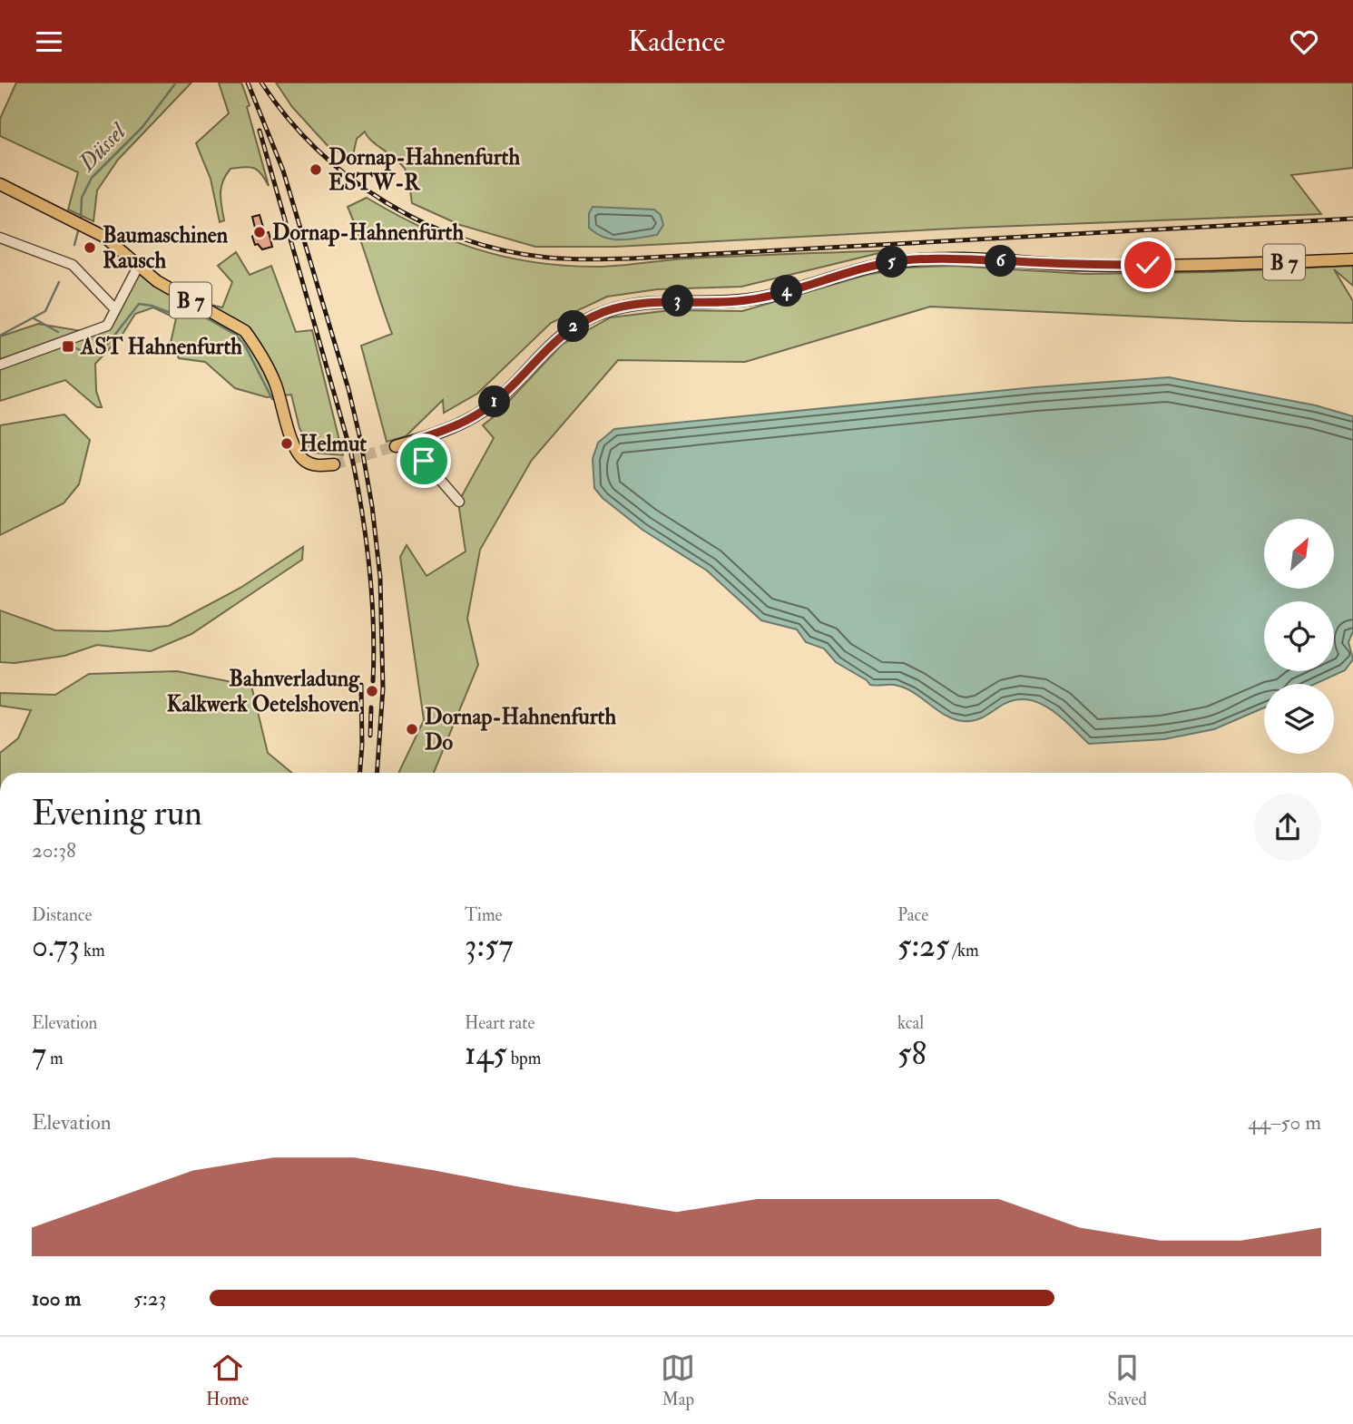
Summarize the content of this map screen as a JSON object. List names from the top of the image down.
{
  "streets": {
    "main road": ["B 7"]
  },
  "water": ["Düssel"],
  "places": {
    "other": [
      "Dornap-Hahnenfurth ESTW-R",
      "Dornap-Hahnenfurth",
      "Baumaschinen Rausch",
      "Helmut",
      "Bahnverladung Kalkwerk Oetelshoven",
      "Dornap-Hahnenfurth Do"
    ],
    "transit": ["AST Hahnenfurth"]
  },
  "north": "top right",
  "page": {
    "header": "Kadence",
    "pins": [
      "6",
      "5",
      "4",
      "3",
      "2",
      "1"
    ],
    "heading": ["Evening run", "20:38"],
    "stats": [
      ["Distance", "0.73 km"],
      ["Time", "3:57"],
      ["Pace", "5:25 /km"],
      ["Elevation", "7 m"],
      ["Heart rate", "145 bpm"],
      ["kcal", "58"]
    ],
    "chart": ["Elevation", "44–50 m"],
    "list": [
      {
        "name": "100 m",
        "note": "5:23"
      }
    ],
    "tabs": ["Home", "Map", "Saved"]
  }
}
